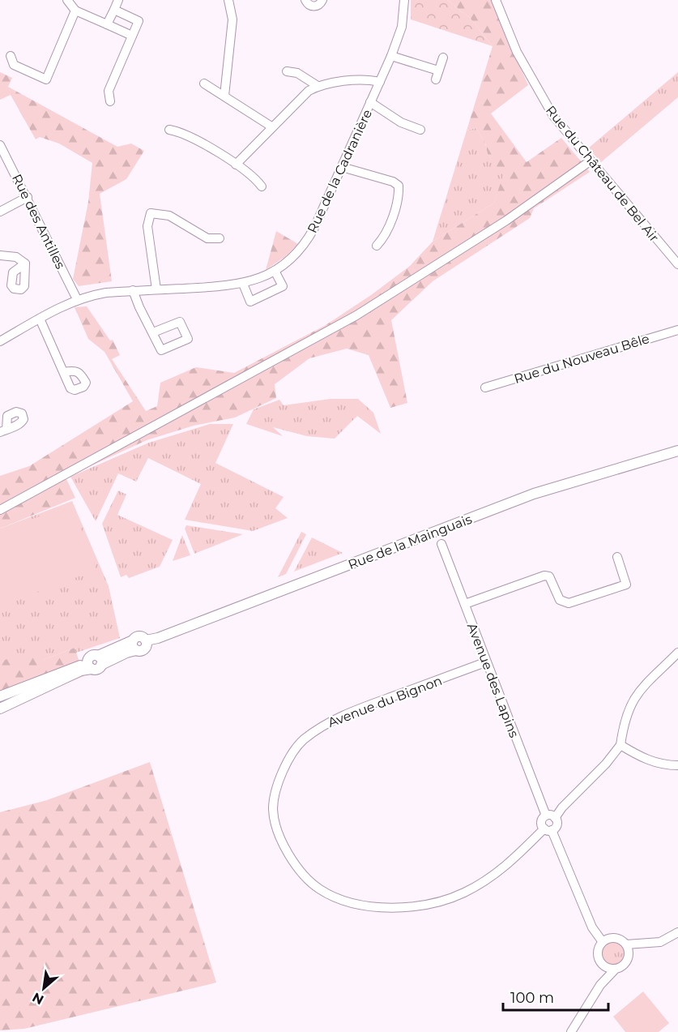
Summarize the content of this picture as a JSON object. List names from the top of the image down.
{
  "streets": {
    "street": [
      "Rue de la Cadranière",
      "Rue du Château de Bel Air",
      "Rue des Antilles",
      "Rue du Nouveau Bêle",
      "Rue de la Mainguais",
      "Avenue des Lapins",
      "Avenue du Bignon"
    ]
  },
  "crossings": [
    ["Rue de la Cadranière", "Rue des Antilles"],
    ["Avenue des Lapins", "Avenue du Bignon"]
  ],
  "scale_bar": "100 m",
  "north": "bottom left"
}
